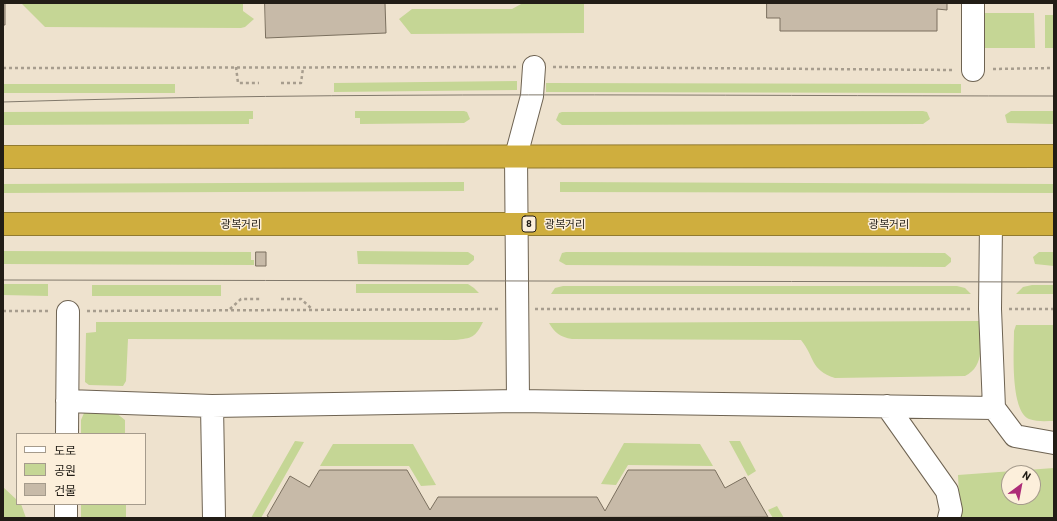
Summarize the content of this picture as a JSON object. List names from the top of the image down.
{
  "streets": {
    "highway": ["광복거리", "8"]
  },
  "legend": ["도로", "공원", "건물"],
  "north": "top right"
}
